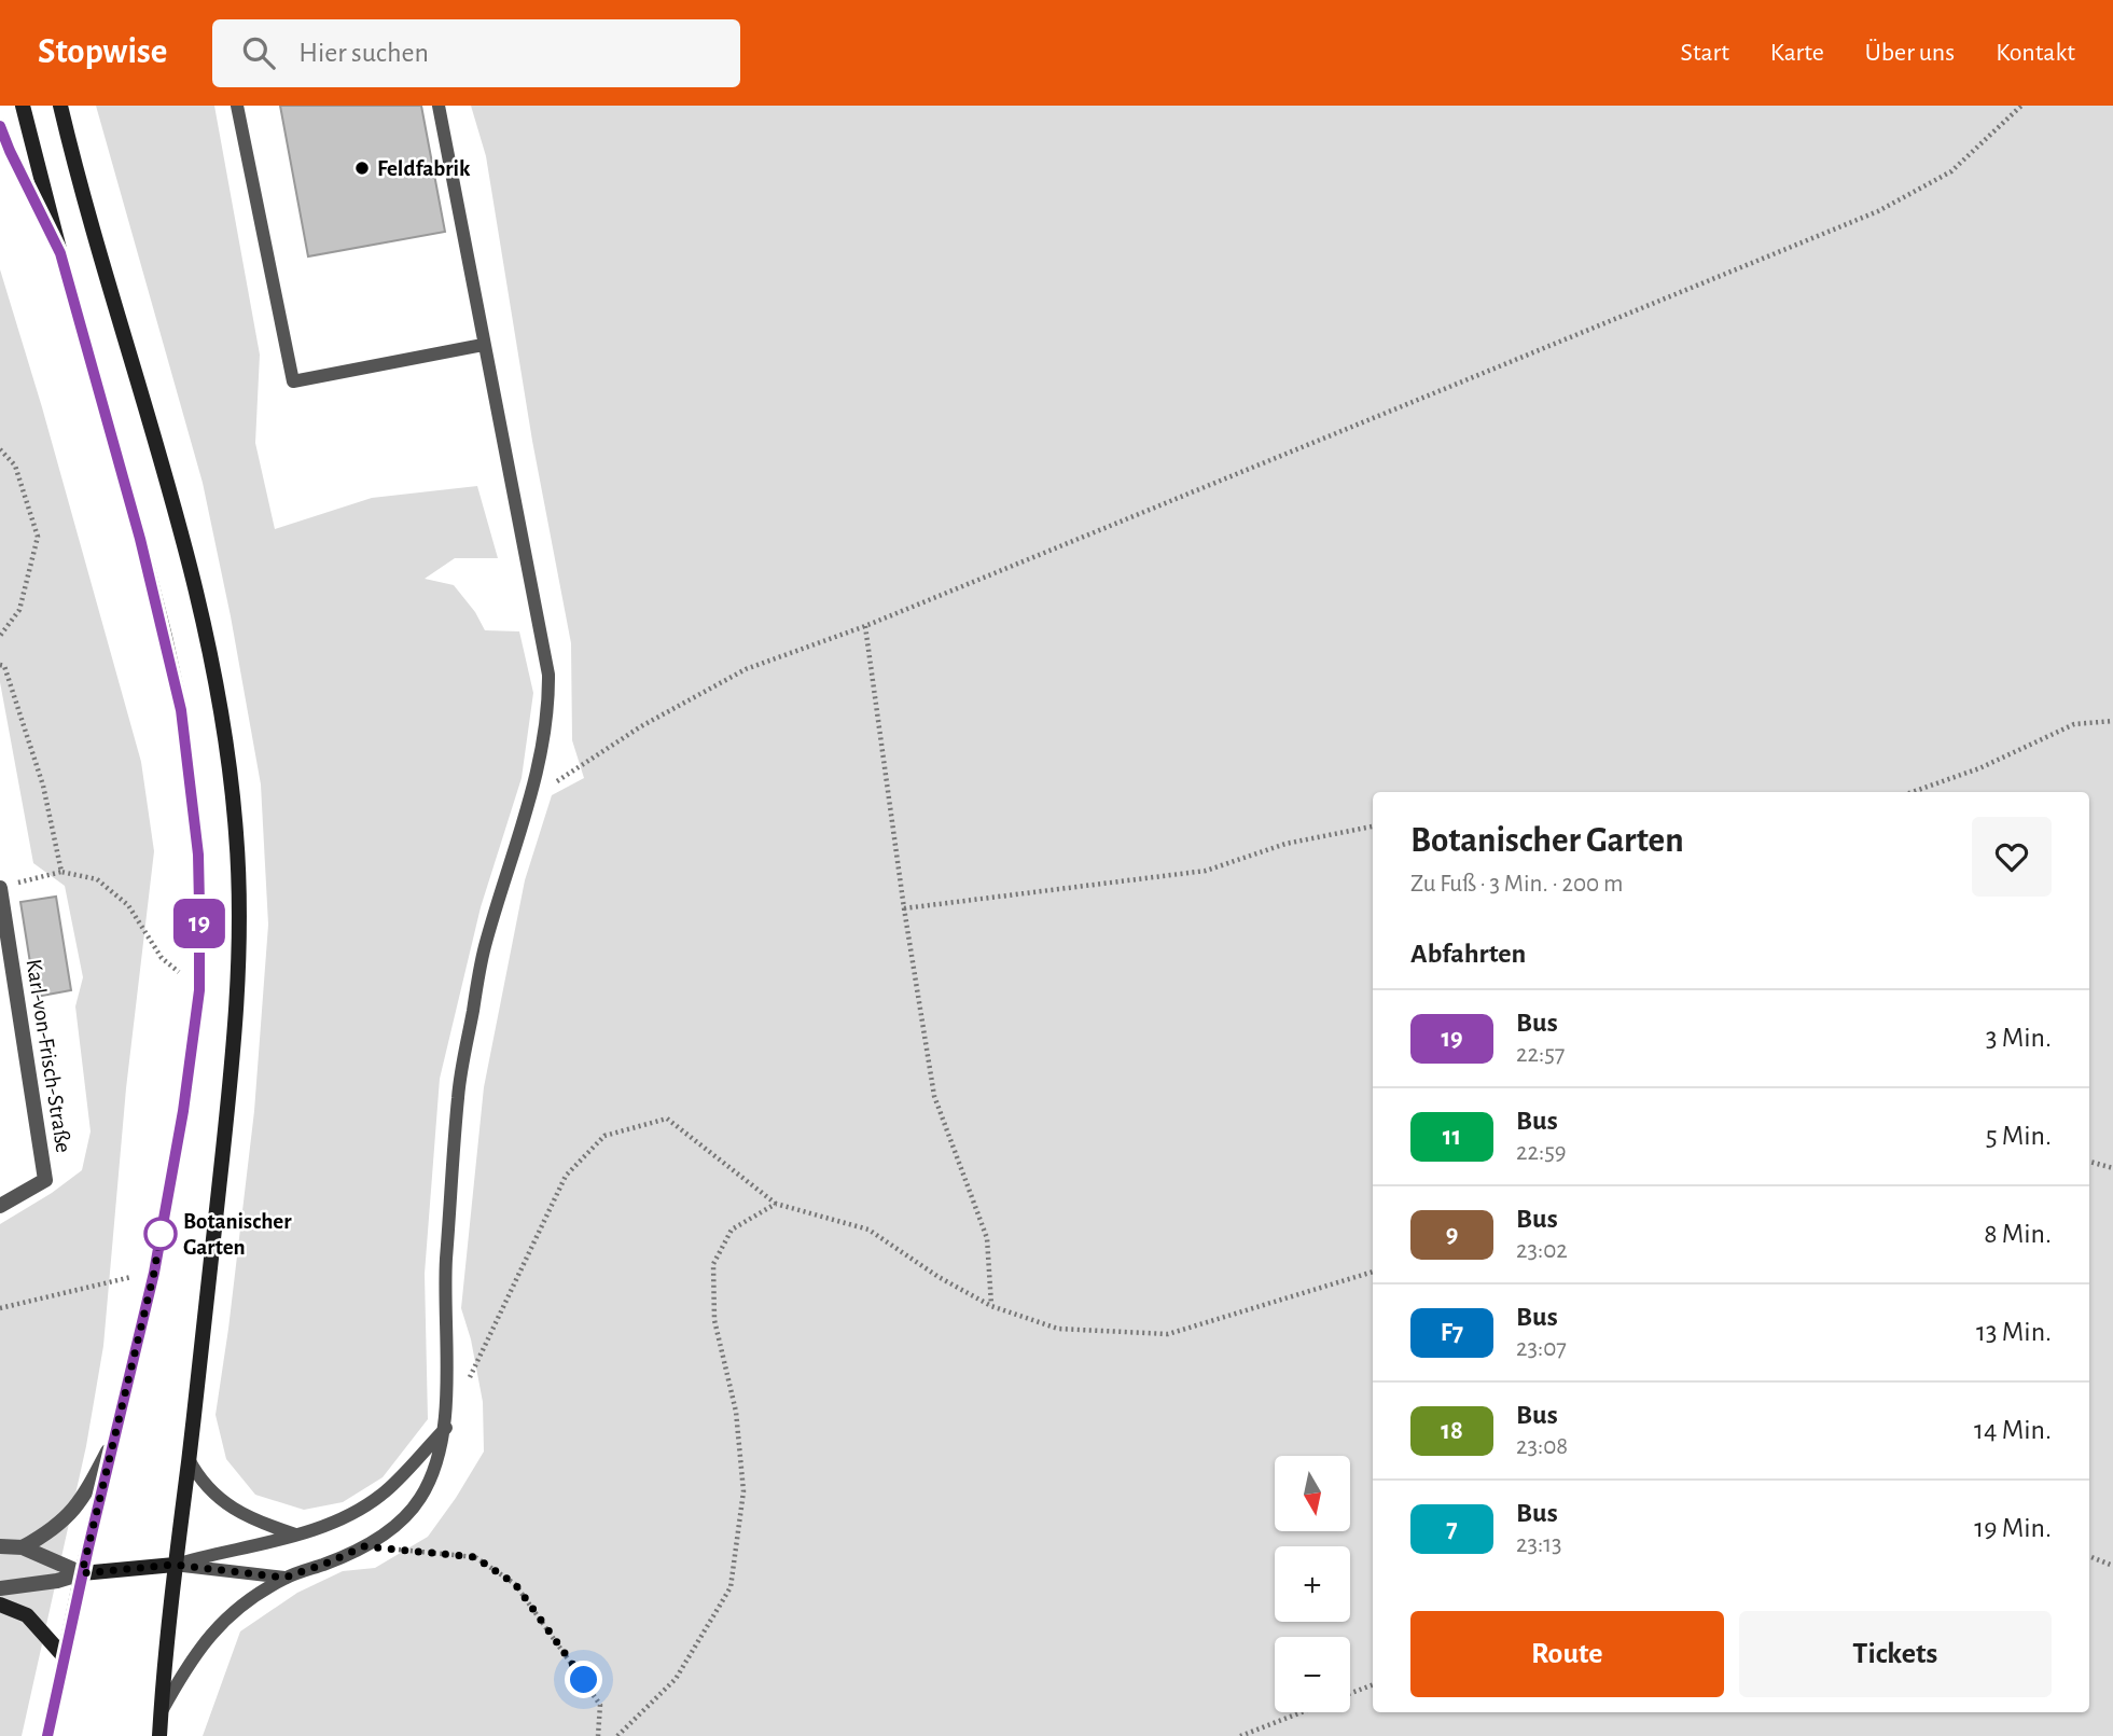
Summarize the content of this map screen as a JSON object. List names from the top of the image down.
{
  "streets": {
    "street": ["Karl-von-Frisch-Straße"]
  },
  "places": ["Feldfabrik", "Botanischer Garten"],
  "lines": ["bus line 19"],
  "north": "bottom",
  "page": {
    "header": "Stopwise",
    "search": "Hier suchen",
    "nav": [
      "Start",
      "Karte",
      "Über uns",
      "Kontakt"
    ],
    "on_map": "19",
    "heading": [
      ["Botanischer Garten", "Zu Fuß · 3 Min. · 200 m"],
      "Abfahrten"
    ],
    "list": [
      {
        "mark": "19",
        "name": "Bus",
        "note": "22:57",
        "value": "3 Min."
      },
      {
        "mark": "11",
        "name": "Bus",
        "note": "22:59",
        "value": "5 Min."
      },
      {
        "mark": "9",
        "name": "Bus",
        "note": "23:02",
        "value": "8 Min."
      },
      {
        "mark": "F7",
        "name": "Bus",
        "note": "23:07",
        "value": "13 Min."
      },
      {
        "mark": "18",
        "name": "Bus",
        "note": "23:08",
        "value": "14 Min."
      },
      {
        "mark": "7",
        "name": "Bus",
        "note": "23:13",
        "value": "19 Min."
      }
    ],
    "map_buttons": ["+", "−"],
    "buttons": ["Route", "Tickets"]
  }
}
